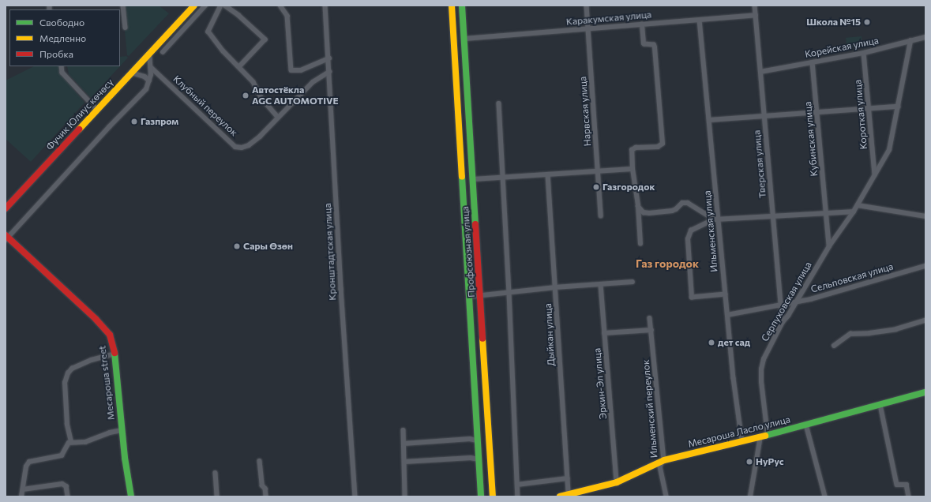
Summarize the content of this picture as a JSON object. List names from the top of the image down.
{
  "streets": {
    "street": [
      "Каракумская улица",
      "Корейская улица",
      "Клубный переулок",
      "Нарвская улица",
      "Фучик Юлиус көчөсү",
      "Короткая улица",
      "Кубинская улица",
      "Тверская улица",
      "Ильменская улица",
      "Кронштадтская улица",
      "Профсоюзная улица",
      "Сельповская улица",
      "Серпуховская улица",
      "Дыйкан улица",
      "Месароша street",
      "Эркин-Эл улица",
      "Ильменский переулок",
      "Месароша Ласло улица"
    ]
  },
  "crossings": [
    ["Каракумская улица", "Нарвская улица"],
    ["Каракумская улица", "Тверская улица"],
    ["Каракумская улица", "Ильменская улица"],
    ["Каракумская улица", "Профсоюзная улица"],
    ["Корейская улица", "Короткая улица"],
    ["Корейская улица", "Кубинская улица"],
    ["Корейская улица", "Тверская улица"],
    ["Корейская улица", "Серпуховская улица"],
    ["Клубный переулок", "Кронштадтская улица"],
    ["Короткая улица", "Серпуховская улица"],
    ["Кубинская улица", "Серпуховская улица"],
    ["Тверская улица", "Сельповская улица"],
    ["Тверская улица", "Серпуховская улица"],
    ["Ильменская улица", "Сельповская улица"],
    ["Ильменская улица", "Месароша Ласло улица"],
    ["Сельповская улица", "Серпуховская улица"],
    ["Серпуховская улица", "Месароша Ласло улица"],
    ["Дыйкан улица", "Месароша Ласло улица"],
    ["Эркин-Эл улица", "Месароша Ласло улица"],
    ["Ильменский переулок", "Месароша Ласло улица"]
  ],
  "districts": ["Газ городок"],
  "places": [
    "Школа №15",
    "Автостёкла AGC AUTOMOTIVE",
    "Газпром",
    "Газгородок",
    "Сары Өзөн",
    "дет сад",
    "НуРус"
  ],
  "legend": ["Свободно", "Медленно", "Пробка"]
}
